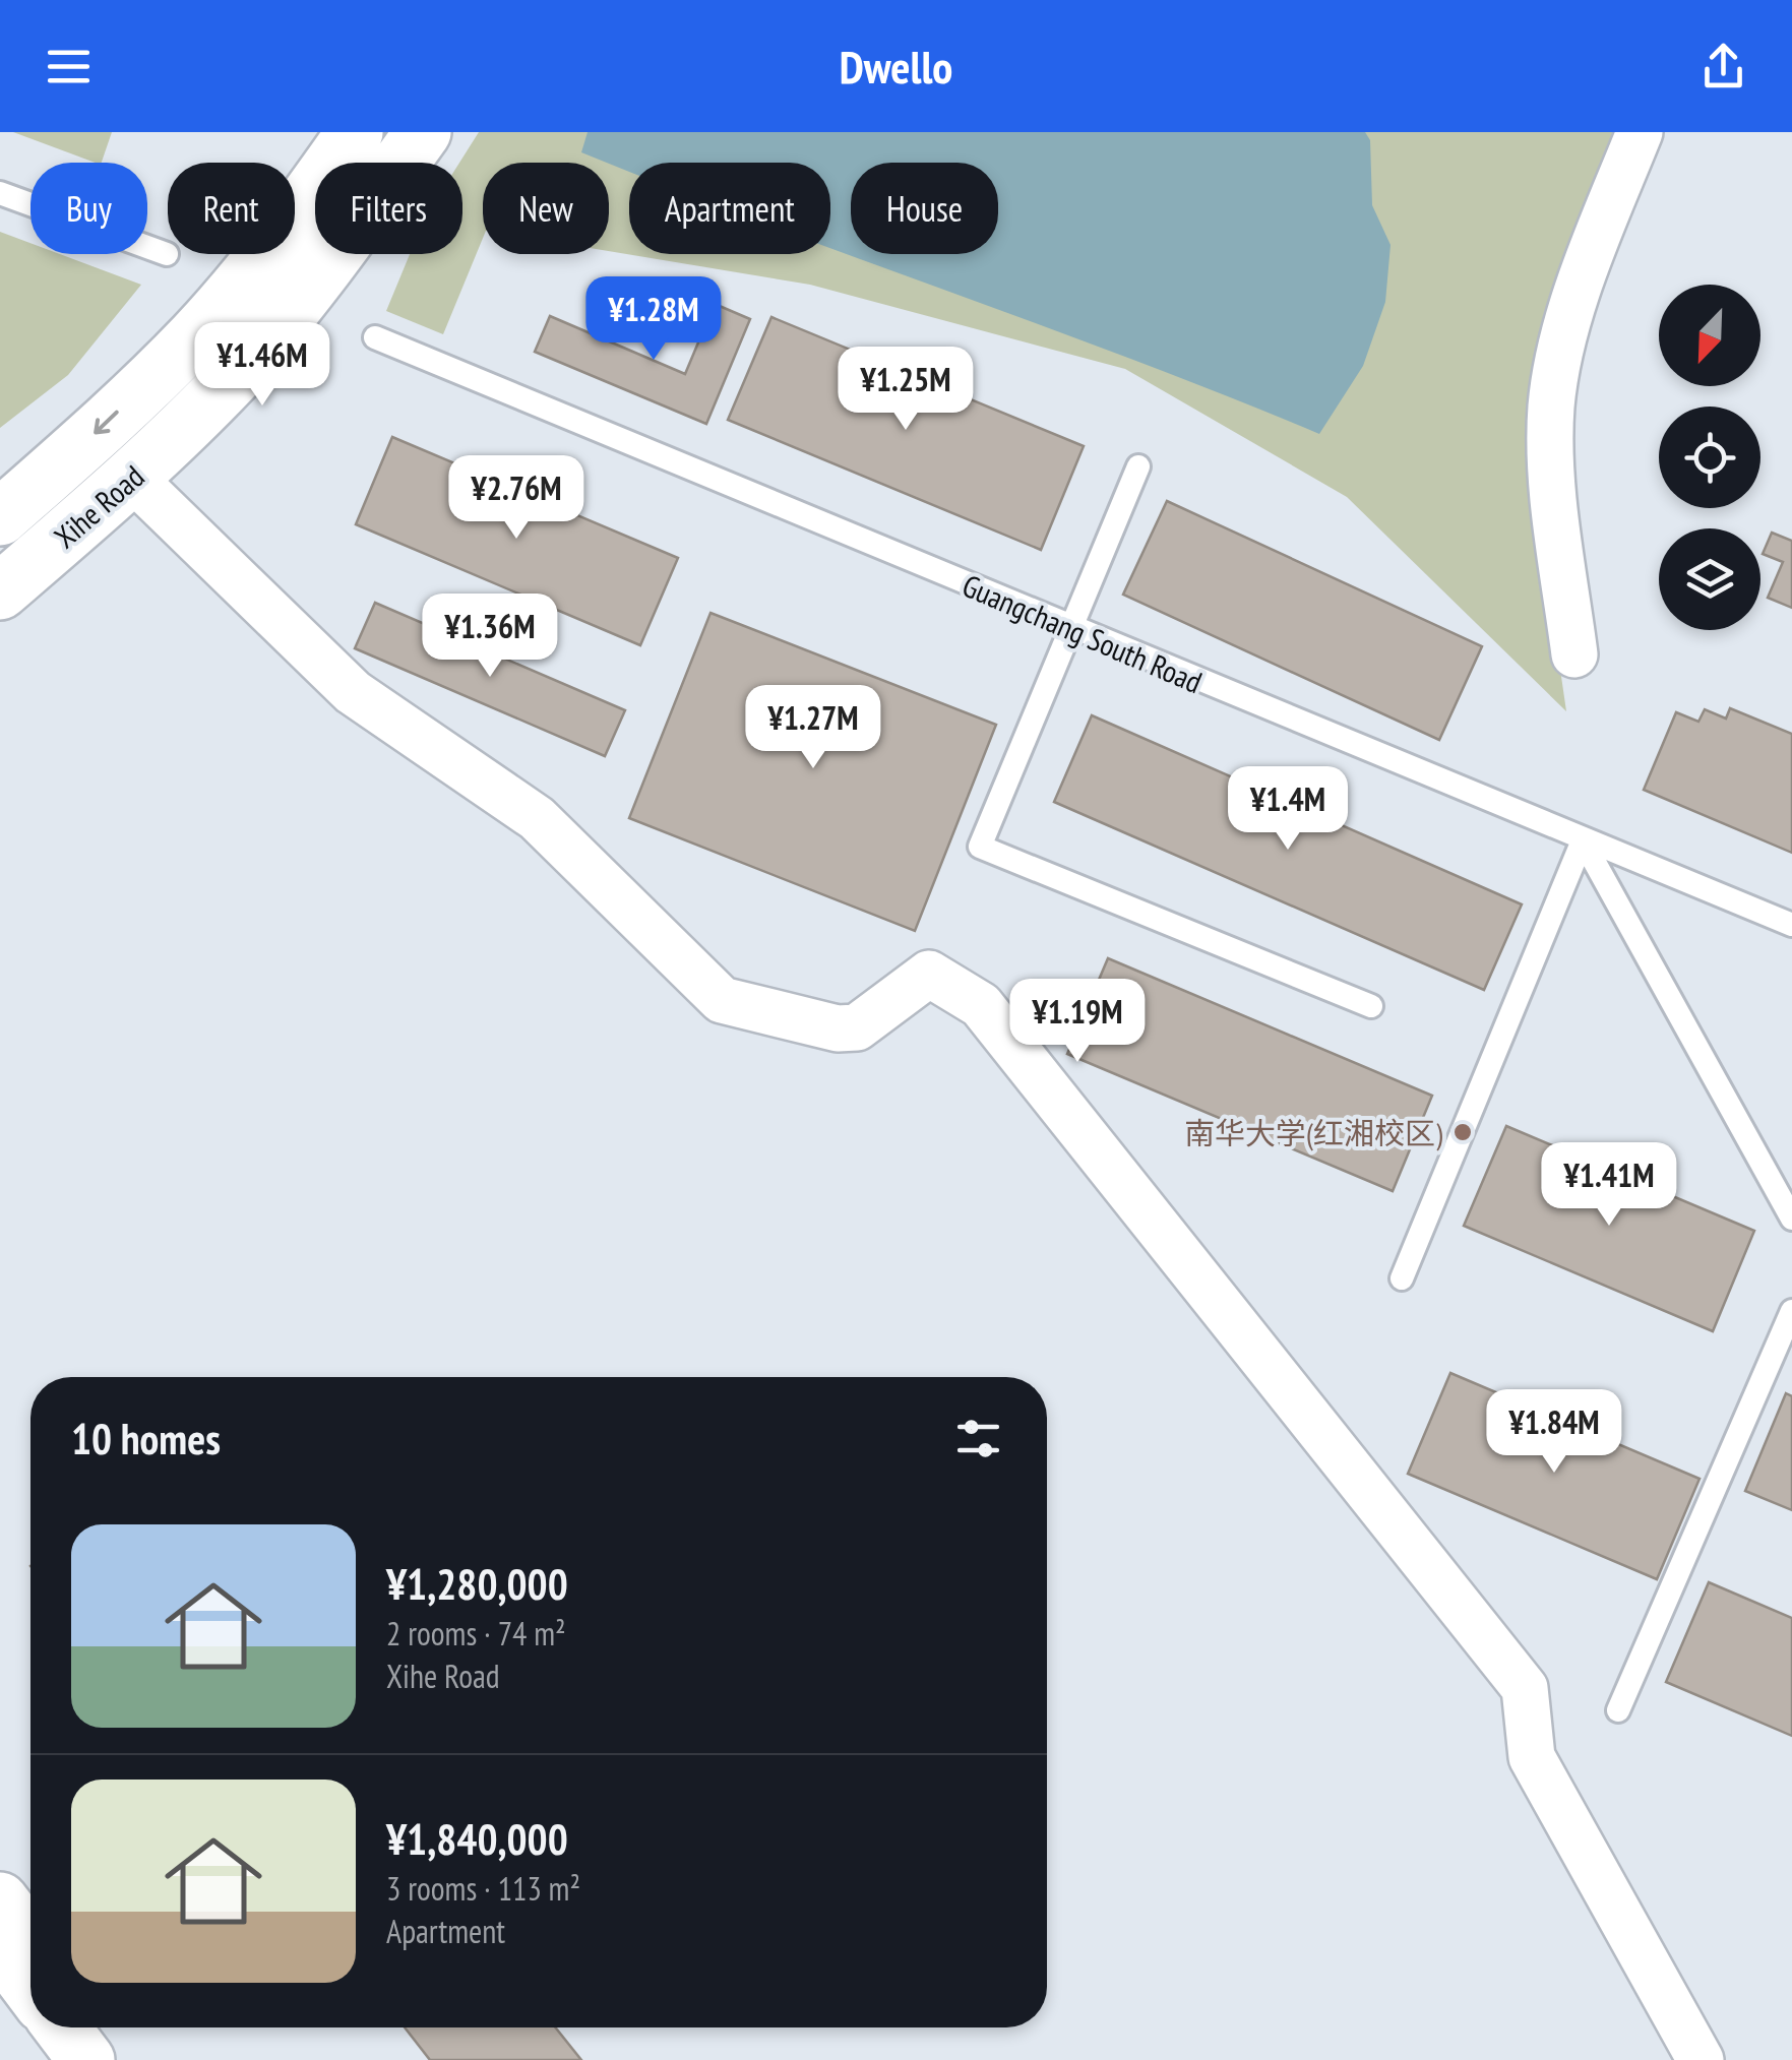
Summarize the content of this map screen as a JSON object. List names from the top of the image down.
{
  "streets": {
    "main road": ["Xihe Road"],
    "lane": ["Guangchang South Road"]
  },
  "places": ["南华大学(红湘校区)"],
  "north": "bottom left",
  "page": {
    "header": "Dwello",
    "chip": [
      "Buy",
      "Rent",
      "Filters",
      "New",
      "Apartment",
      "House"
    ],
    "price": [
      "¥1.28M",
      "¥1.46M",
      "¥1.25M",
      "¥2.76M",
      "¥1.36M",
      "¥1.27M",
      "¥1.4M",
      "¥1.19M",
      "¥1.41M",
      "¥1.84M"
    ],
    "heading": "10 homes",
    "list": [
      {
        "name": "¥1,280,000",
        "note": "2 rooms · 74 m² · Xihe Road"
      },
      {
        "name": "¥1,840,000",
        "note": "3 rooms · 113 m² · Apartment"
      }
    ]
  }
}
